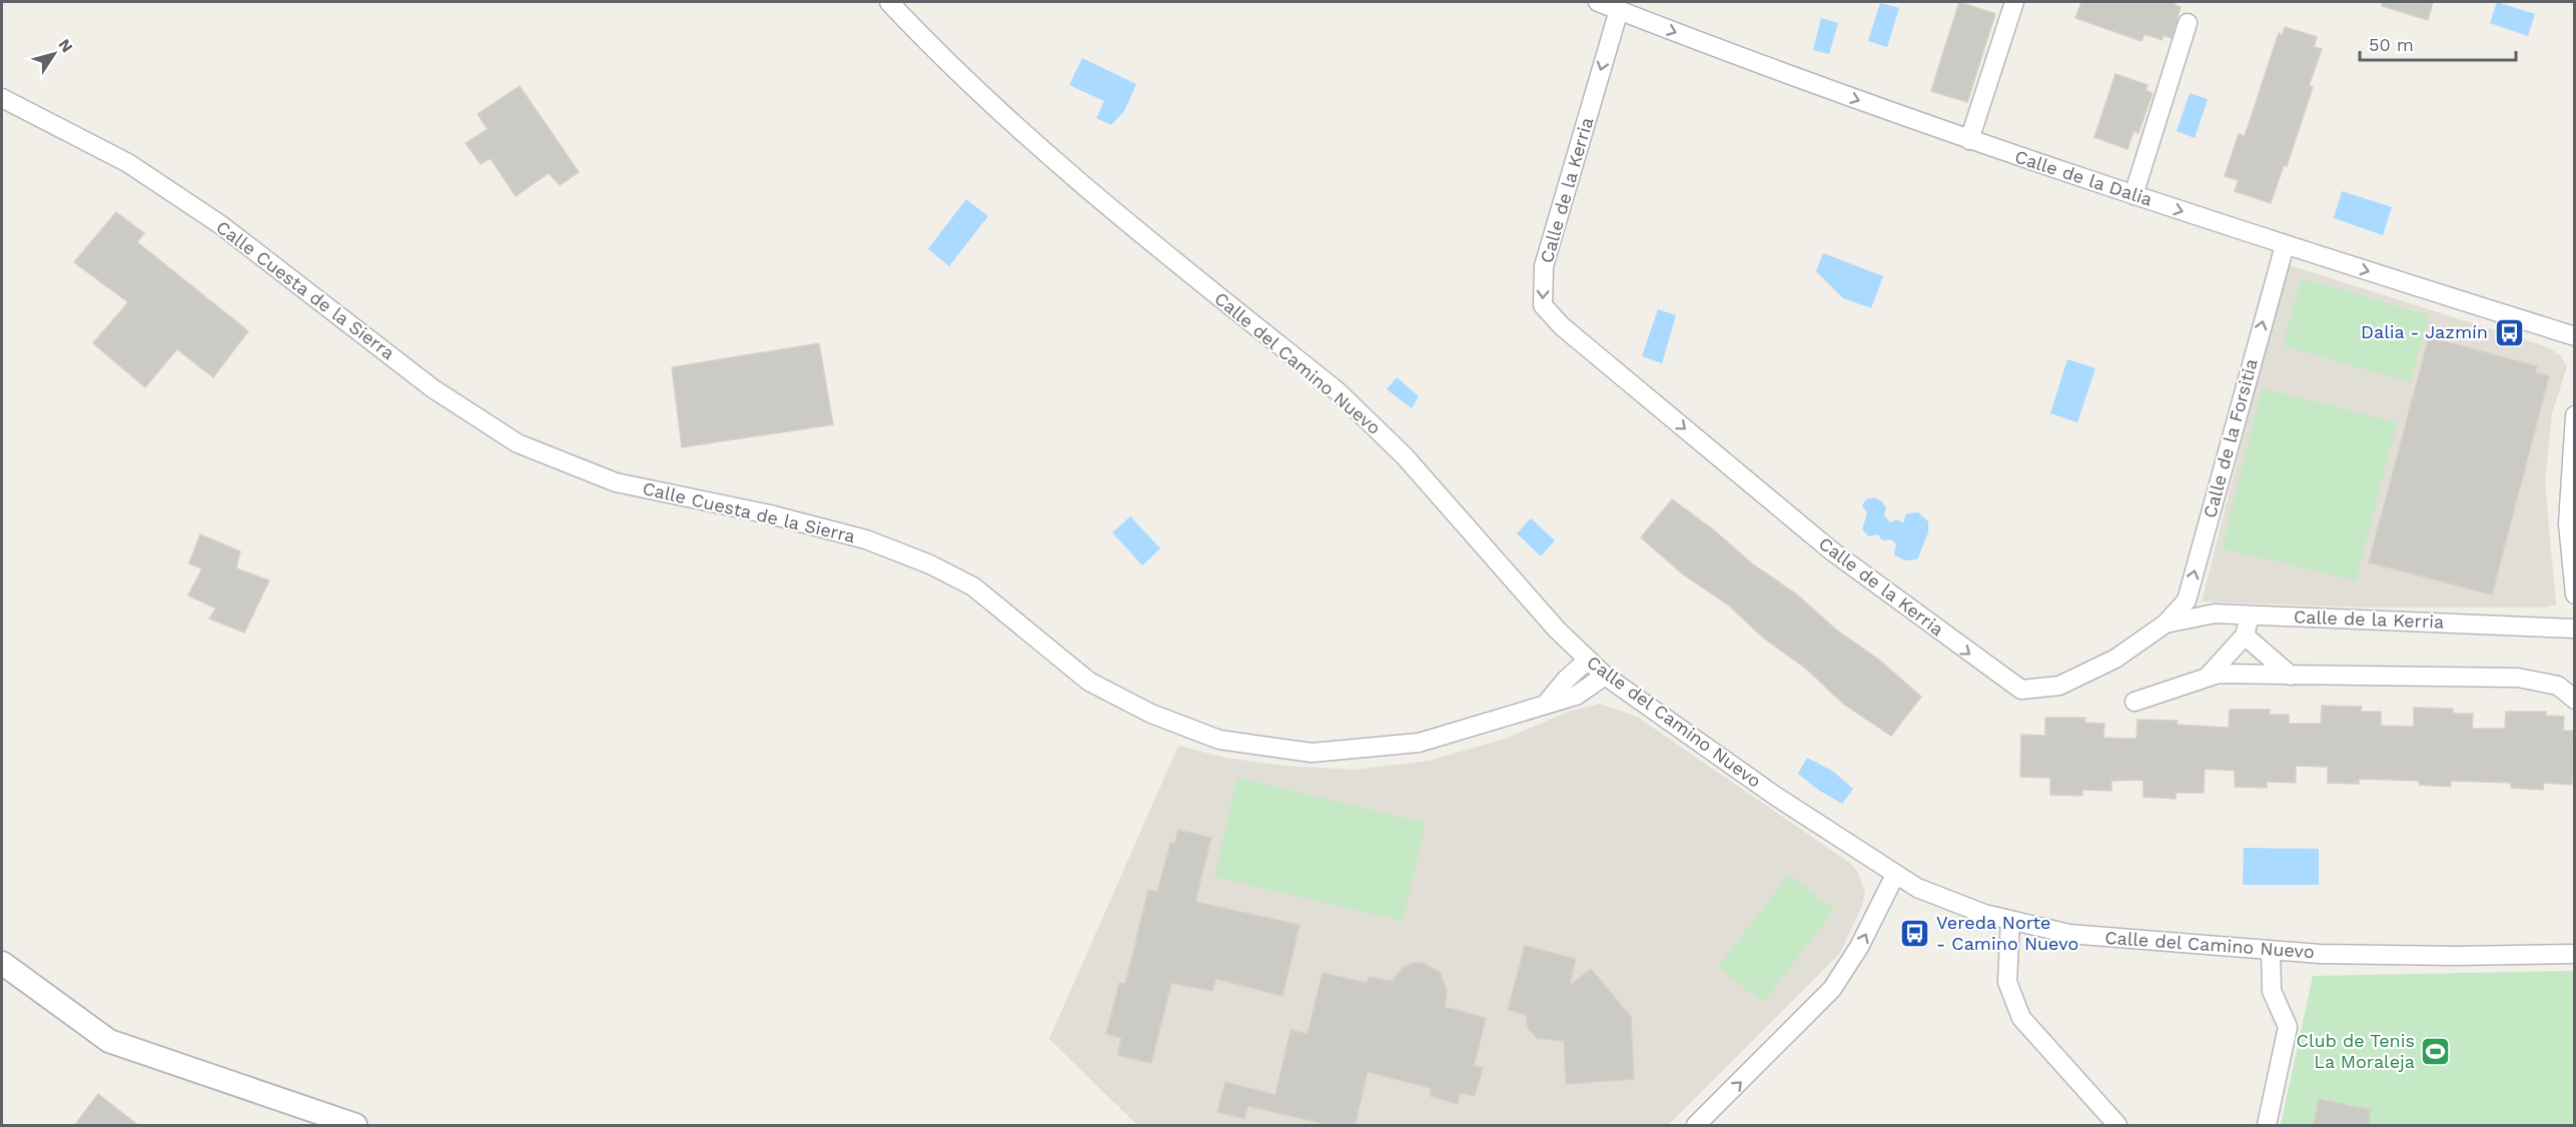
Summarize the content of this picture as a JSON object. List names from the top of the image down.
{
  "streets": {
    "street": [
      "Calle de la Dalia",
      "Calle de la Kerria",
      "Calle Cuesta de la Sierra",
      "Calle del Camino Nuevo",
      "Calle de la Forsitia"
    ]
  },
  "crossings": [
    ["Calle de la Dalia", "Calle de la Kerria"],
    ["Calle de la Dalia", "Calle de la Forsitia"],
    ["Calle de la Kerria", "Calle de la Forsitia"],
    ["Calle Cuesta de la Sierra", "Calle del Camino Nuevo"]
  ],
  "one_way": ["Calle de la Dalia", "Calle de la Forsitia"],
  "places": {
    "bus stop": ["Dalia - Jazmín", "Vereda Norte - Camino Nuevo"],
    "sports": ["Club de Tenis La Moraleja"]
  },
  "scale_bar": "50 m",
  "north": "top right"
}
